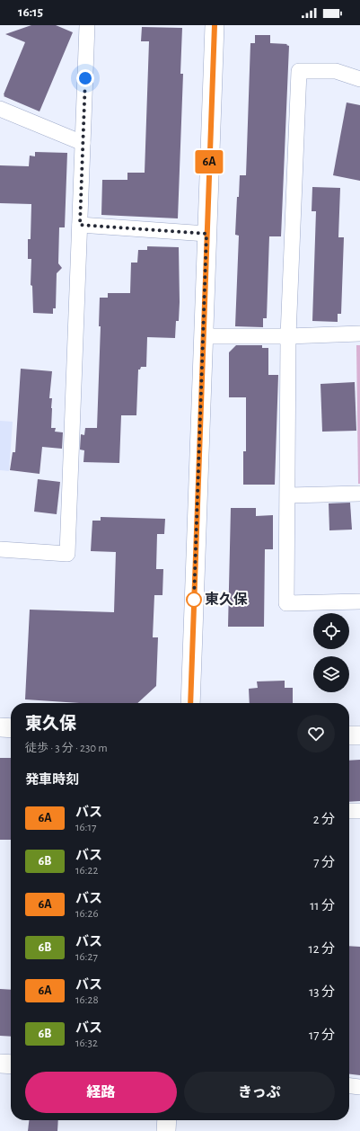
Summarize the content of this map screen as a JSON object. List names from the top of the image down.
{
  "places": ["東久保"],
  "lines": ["bus line 6A"],
  "page": {
    "status": "16:15",
    "on_map": "6A",
    "heading": [
      ["東久保", "徒歩 · 3 分 · 230 m"],
      "発車時刻"
    ],
    "list": [
      {
        "mark": "6A",
        "name": "バス",
        "note": "16:17",
        "value": "2 分"
      },
      {
        "mark": "6B",
        "name": "バス",
        "note": "16:22",
        "value": "7 分"
      },
      {
        "mark": "6A",
        "name": "バス",
        "note": "16:26",
        "value": "11 分"
      },
      {
        "mark": "6B",
        "name": "バス",
        "note": "16:27",
        "value": "12 分"
      },
      {
        "mark": "6A",
        "name": "バス",
        "note": "16:28",
        "value": "13 分"
      },
      {
        "mark": "6B",
        "name": "バス",
        "note": "16:32",
        "value": "17 分"
      }
    ],
    "buttons": ["経路", "きっぷ"]
  }
}
